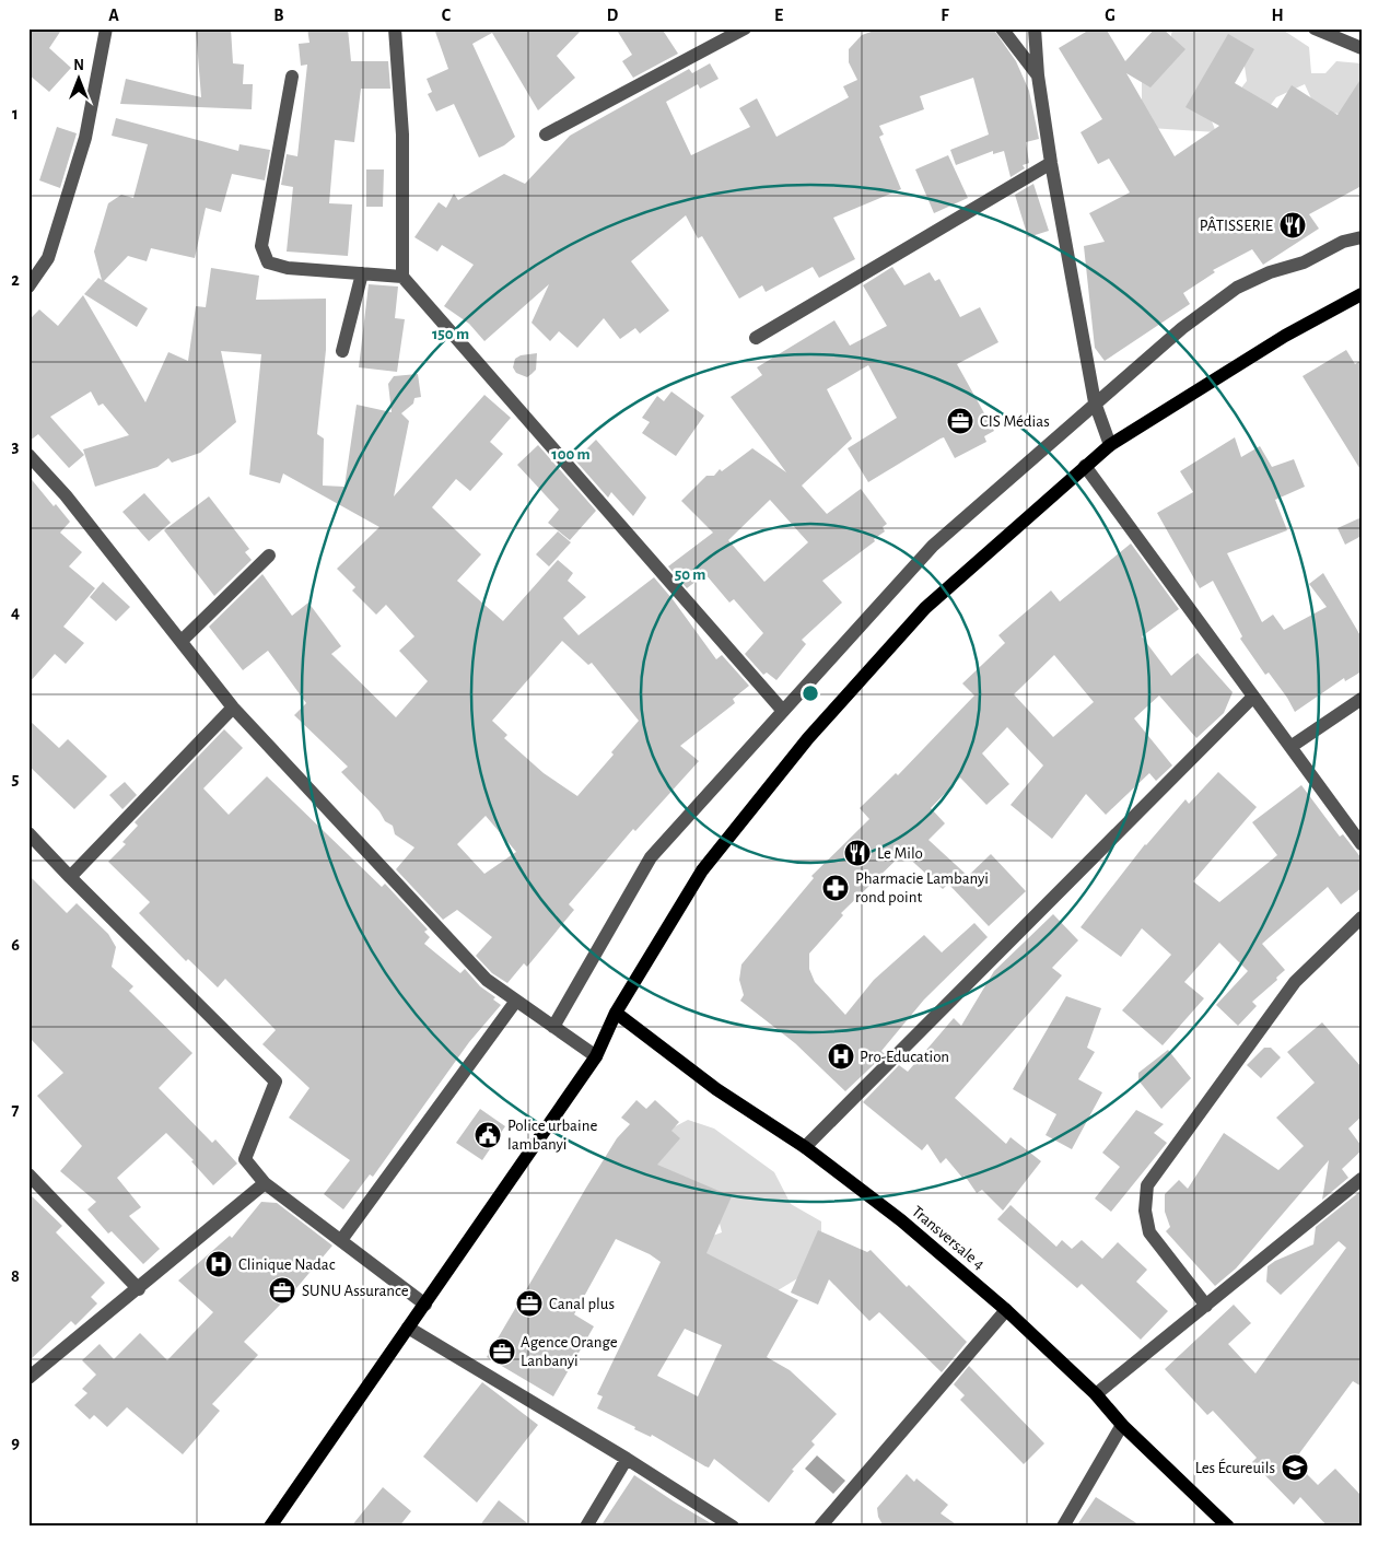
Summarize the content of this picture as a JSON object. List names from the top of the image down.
{
  "streets": {
    "main road": ["Transversale 4"]
  },
  "places": {
    "restaurant": ["PÂTISSERIE", "Le Milo"],
    "office": [
      "CIS Médias",
      "SUNU Assurance",
      "Canal plus",
      "Agence Orange Lanbanyi"
    ],
    "pharmacy": ["Pharmacie Lambanyi rond point"],
    "hospital": ["Pro-Education", "Clinique Nadac"],
    "public building": ["Police urbaine lambanyi"],
    "school or university": ["Les Écureuils"]
  },
  "north": "top",
  "grid": {
    "columns": [
      "A",
      "B",
      "C",
      "D",
      "E",
      "F",
      "G",
      "H"
    ],
    "rows": [
      "1",
      "2",
      "3",
      "4",
      "5",
      "6",
      "7",
      "8",
      "9"
    ]
  },
  "rings": ["150 m", "100 m", "50 m"]
}
